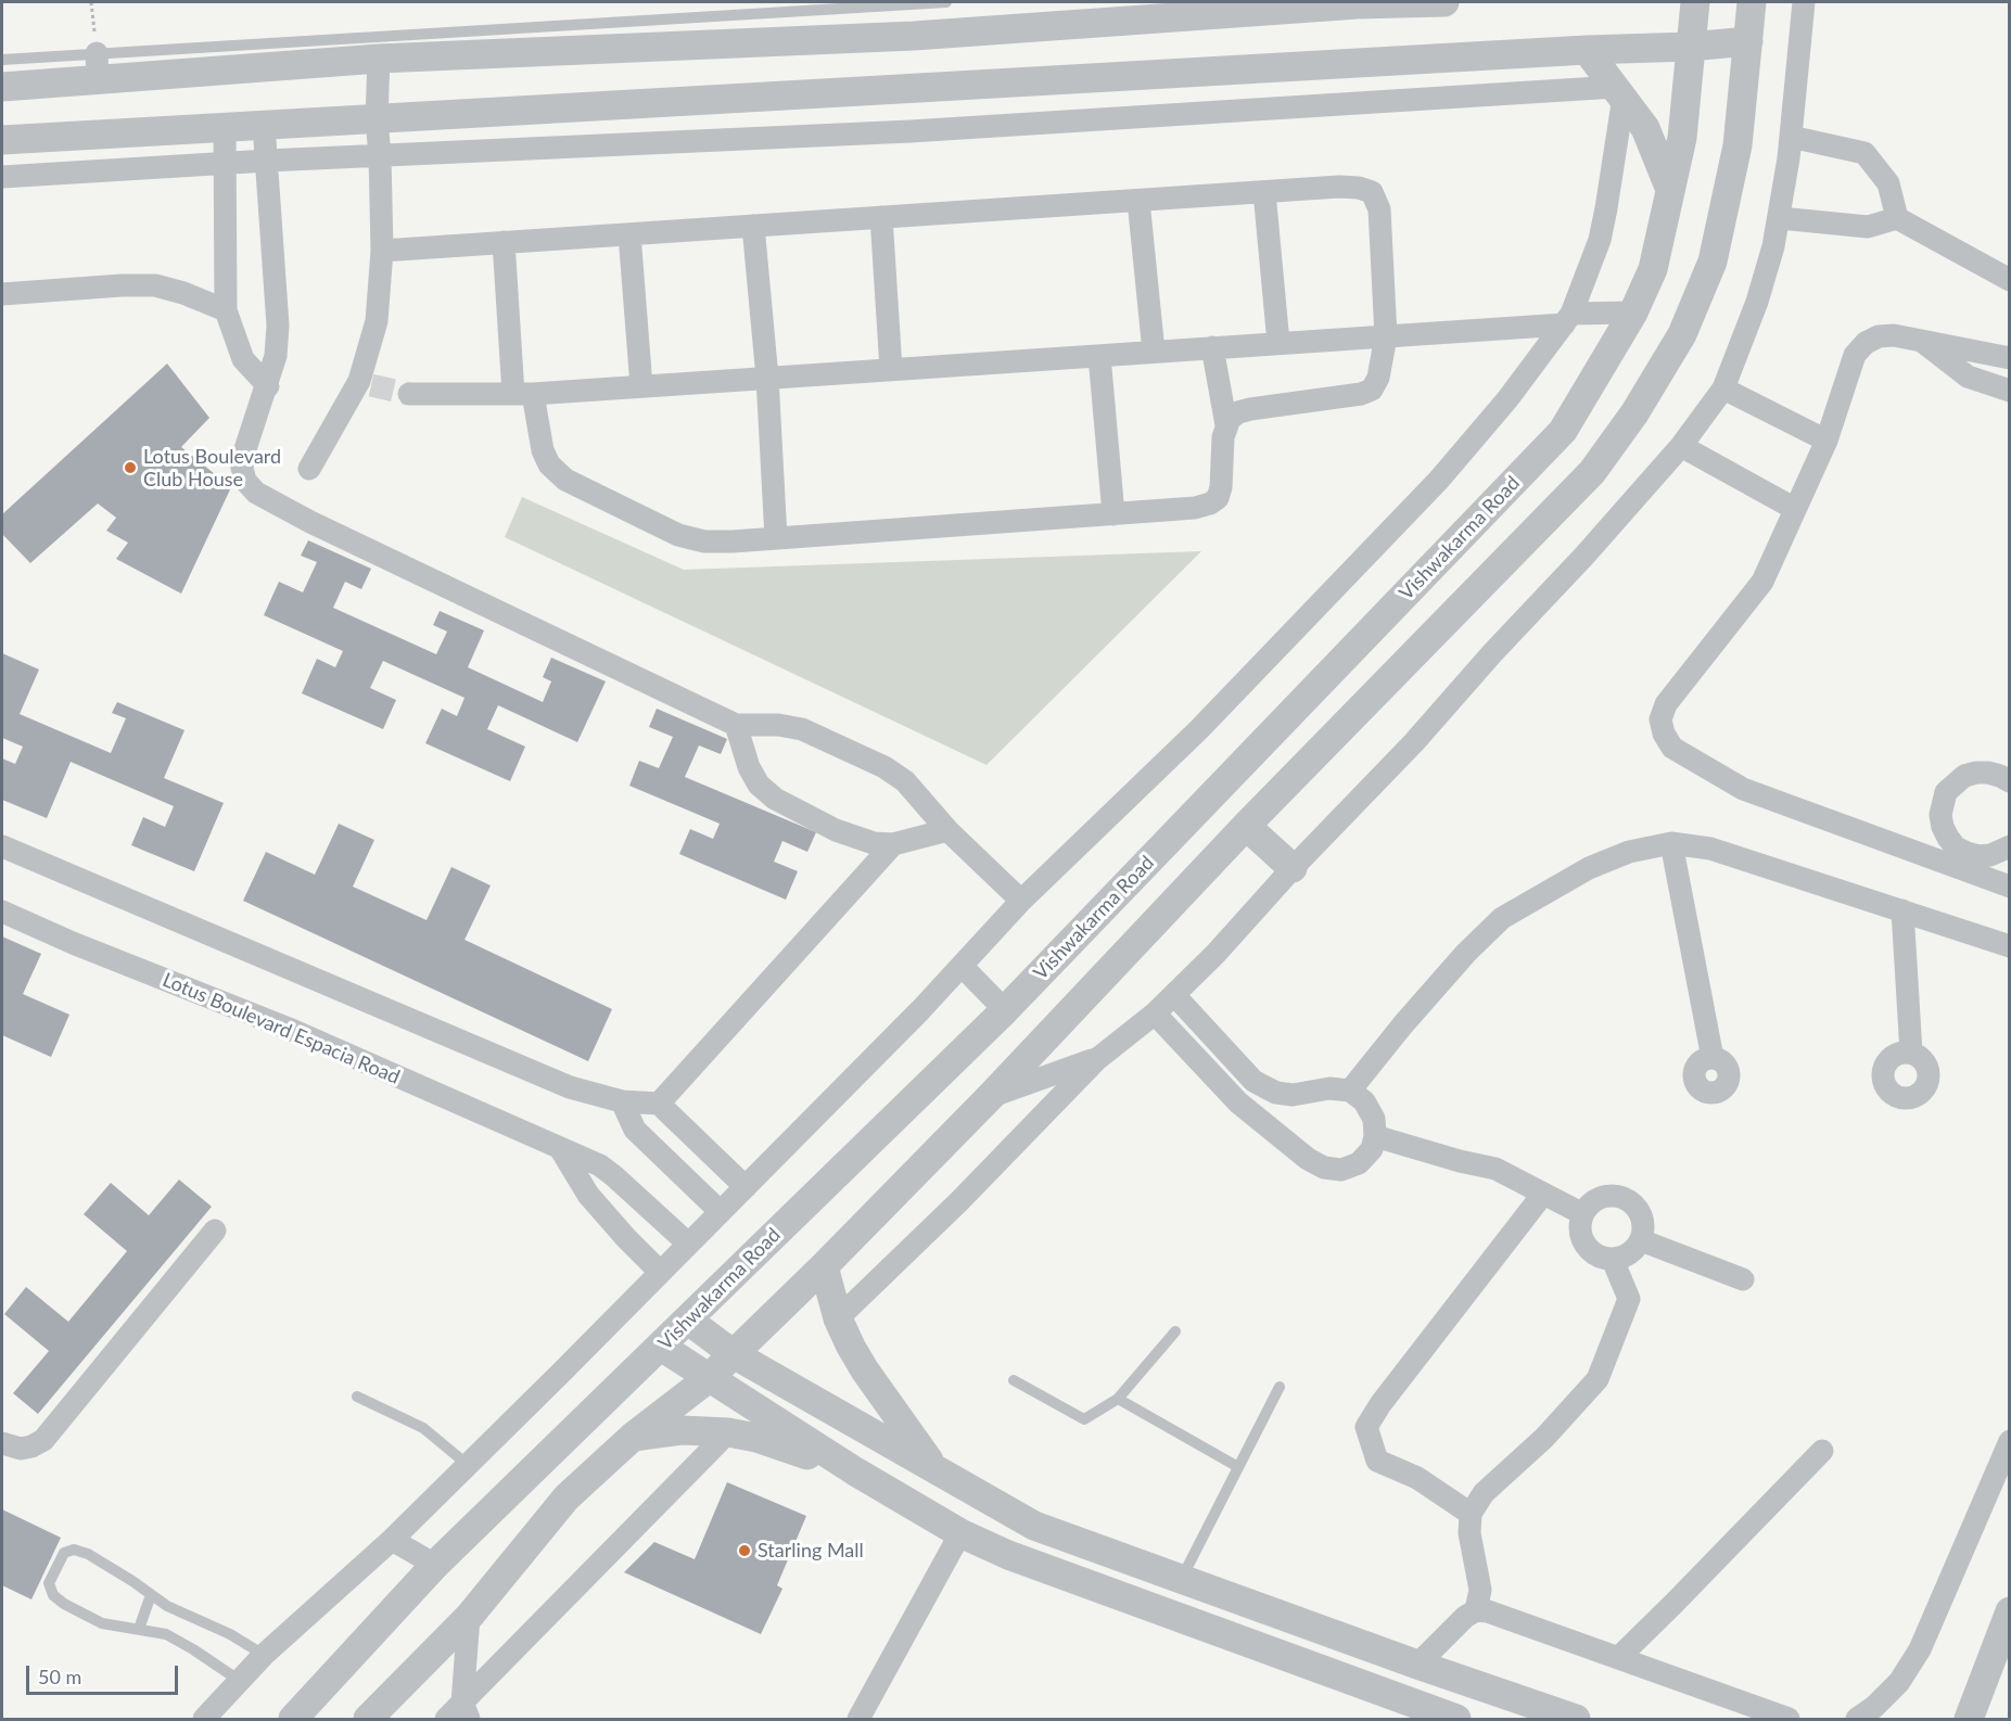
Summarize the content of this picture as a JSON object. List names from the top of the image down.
{
  "streets": {
    "street": ["Vishwakarma Road", "Lotus Boulevard Espacia Road"]
  },
  "places": ["Lotus Boulevard Club House", "Starling Mall"],
  "scale_bar": "50 m"
}
